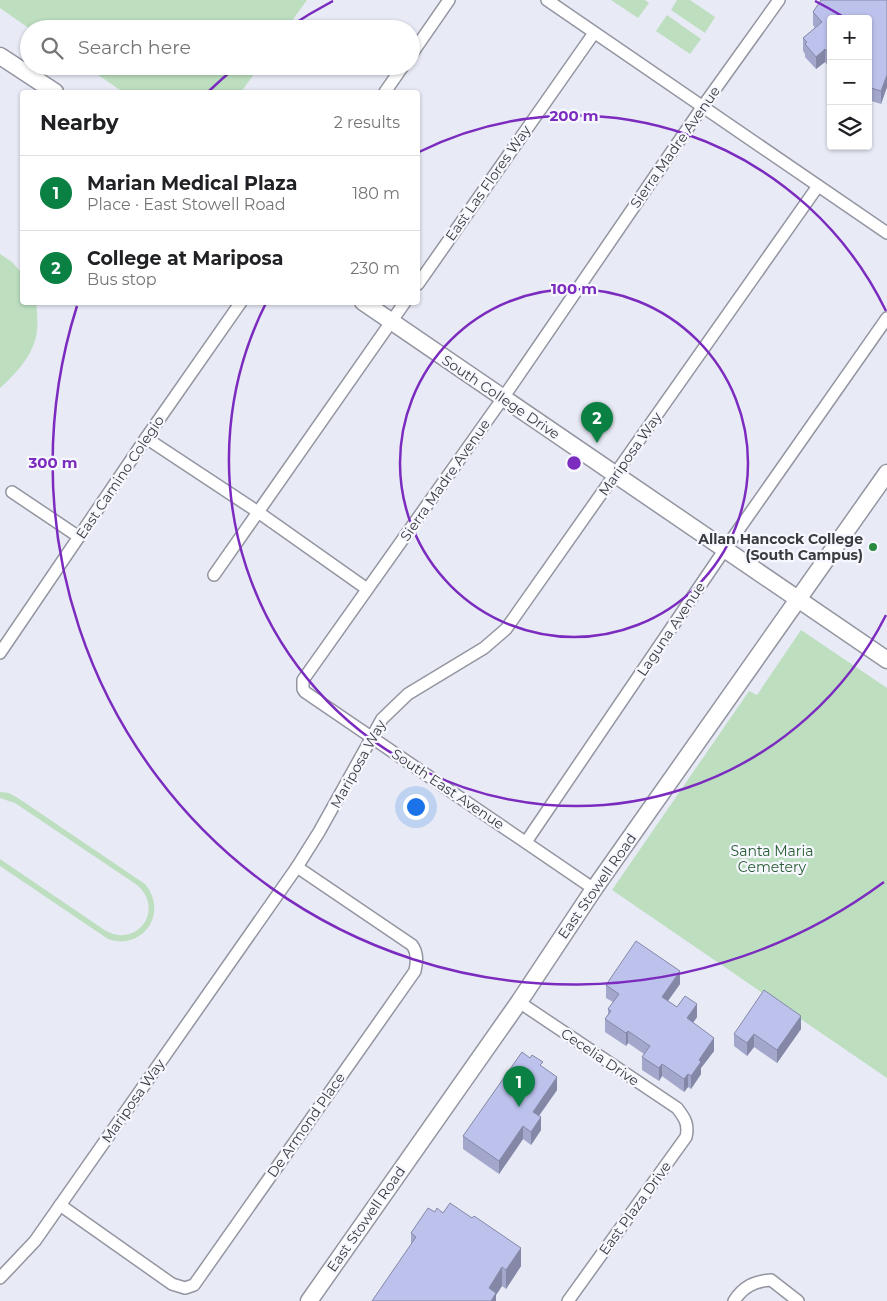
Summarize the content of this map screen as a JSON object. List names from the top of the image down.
{
  "streets": {
    "main road": ["South College Drive", "East Stowell Road"],
    "street": [
      "Sierra Madre Avenue",
      "East Las Flores Way",
      "Mariposa Way",
      "East Camino Colegio",
      "Laguna Avenue",
      "South East Avenue",
      "Cecelia Drive",
      "De Armond Place",
      "East Plaza Drive"
    ]
  },
  "crossings": [
    ["Sierra Madre Avenue", "South College Drive"],
    ["Sierra Madre Avenue", "South East Avenue"],
    ["South College Drive", "Mariposa Way"],
    ["South College Drive", "Laguna Avenue"],
    ["South College Drive", "East Stowell Road"],
    ["Mariposa Way", "South East Avenue"],
    ["Mariposa Way", "De Armond Place"],
    ["Laguna Avenue", "South East Avenue"],
    ["South East Avenue", "East Stowell Road"],
    ["East Stowell Road", "Cecelia Drive"],
    ["Cecelia Drive", "East Plaza Drive"]
  ],
  "parks": ["Santa Maria Cemetery"],
  "places": ["Allan Hancock College (South Campus)"],
  "page": {
    "map_buttons": ["+", "−"],
    "search": "Search here",
    "heading": ["Nearby", "2 results"],
    "list": [
      {
        "mark": "1",
        "name": "Marian Medical Plaza",
        "note": "Place · East Stowell Road",
        "value": "180 m"
      },
      {
        "mark": "2",
        "name": "College at Mariposa",
        "note": "Bus stop",
        "value": "230 m"
      }
    ],
    "pins": ["2", "1"]
  },
  "rings": ["200 m", "100 m", "300 m"]
}
